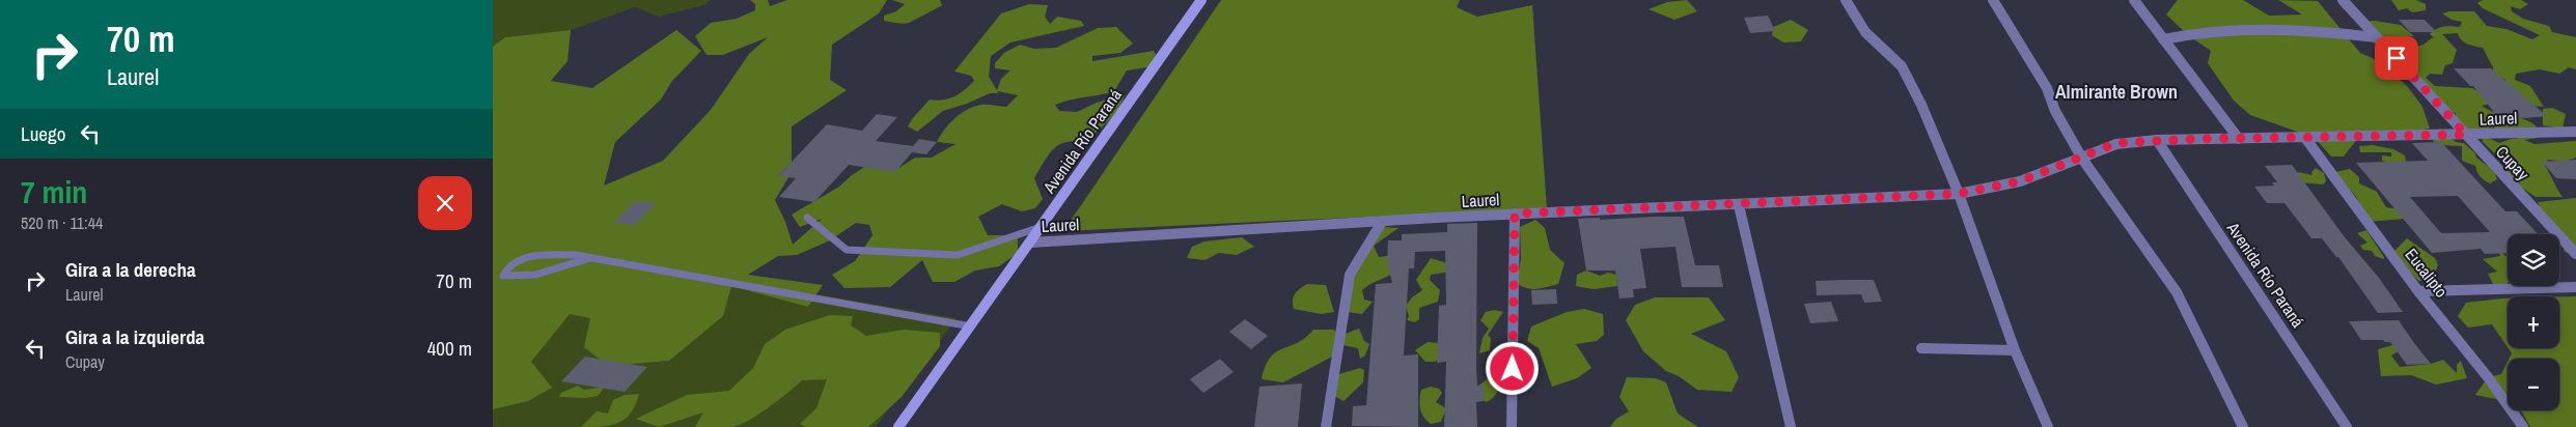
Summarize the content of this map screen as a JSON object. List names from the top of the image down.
{
  "streets": {
    "main road": ["Avenida Río Paraná"],
    "street": ["Laurel", "Cupay", "Eucalipto"]
  },
  "crossings": [
    ["Laurel", "Avenida Río Paraná"],
    ["Laurel", "Cupay"],
    ["Laurel", "Eucalipto"]
  ],
  "districts": ["Almirante Brown"],
  "page": {
    "turn": ["70 m", "Laurel"],
    "then": "Luego",
    "heading": ["7 min", "520 m · 11:44"],
    "map_buttons": ["+", "−"],
    "list": [
      {
        "name": "Gira a la derecha",
        "note": "Laurel",
        "value": "70 m"
      },
      {
        "name": "Gira a la izquierda",
        "note": "Cupay",
        "value": "400 m"
      }
    ]
  }
}
